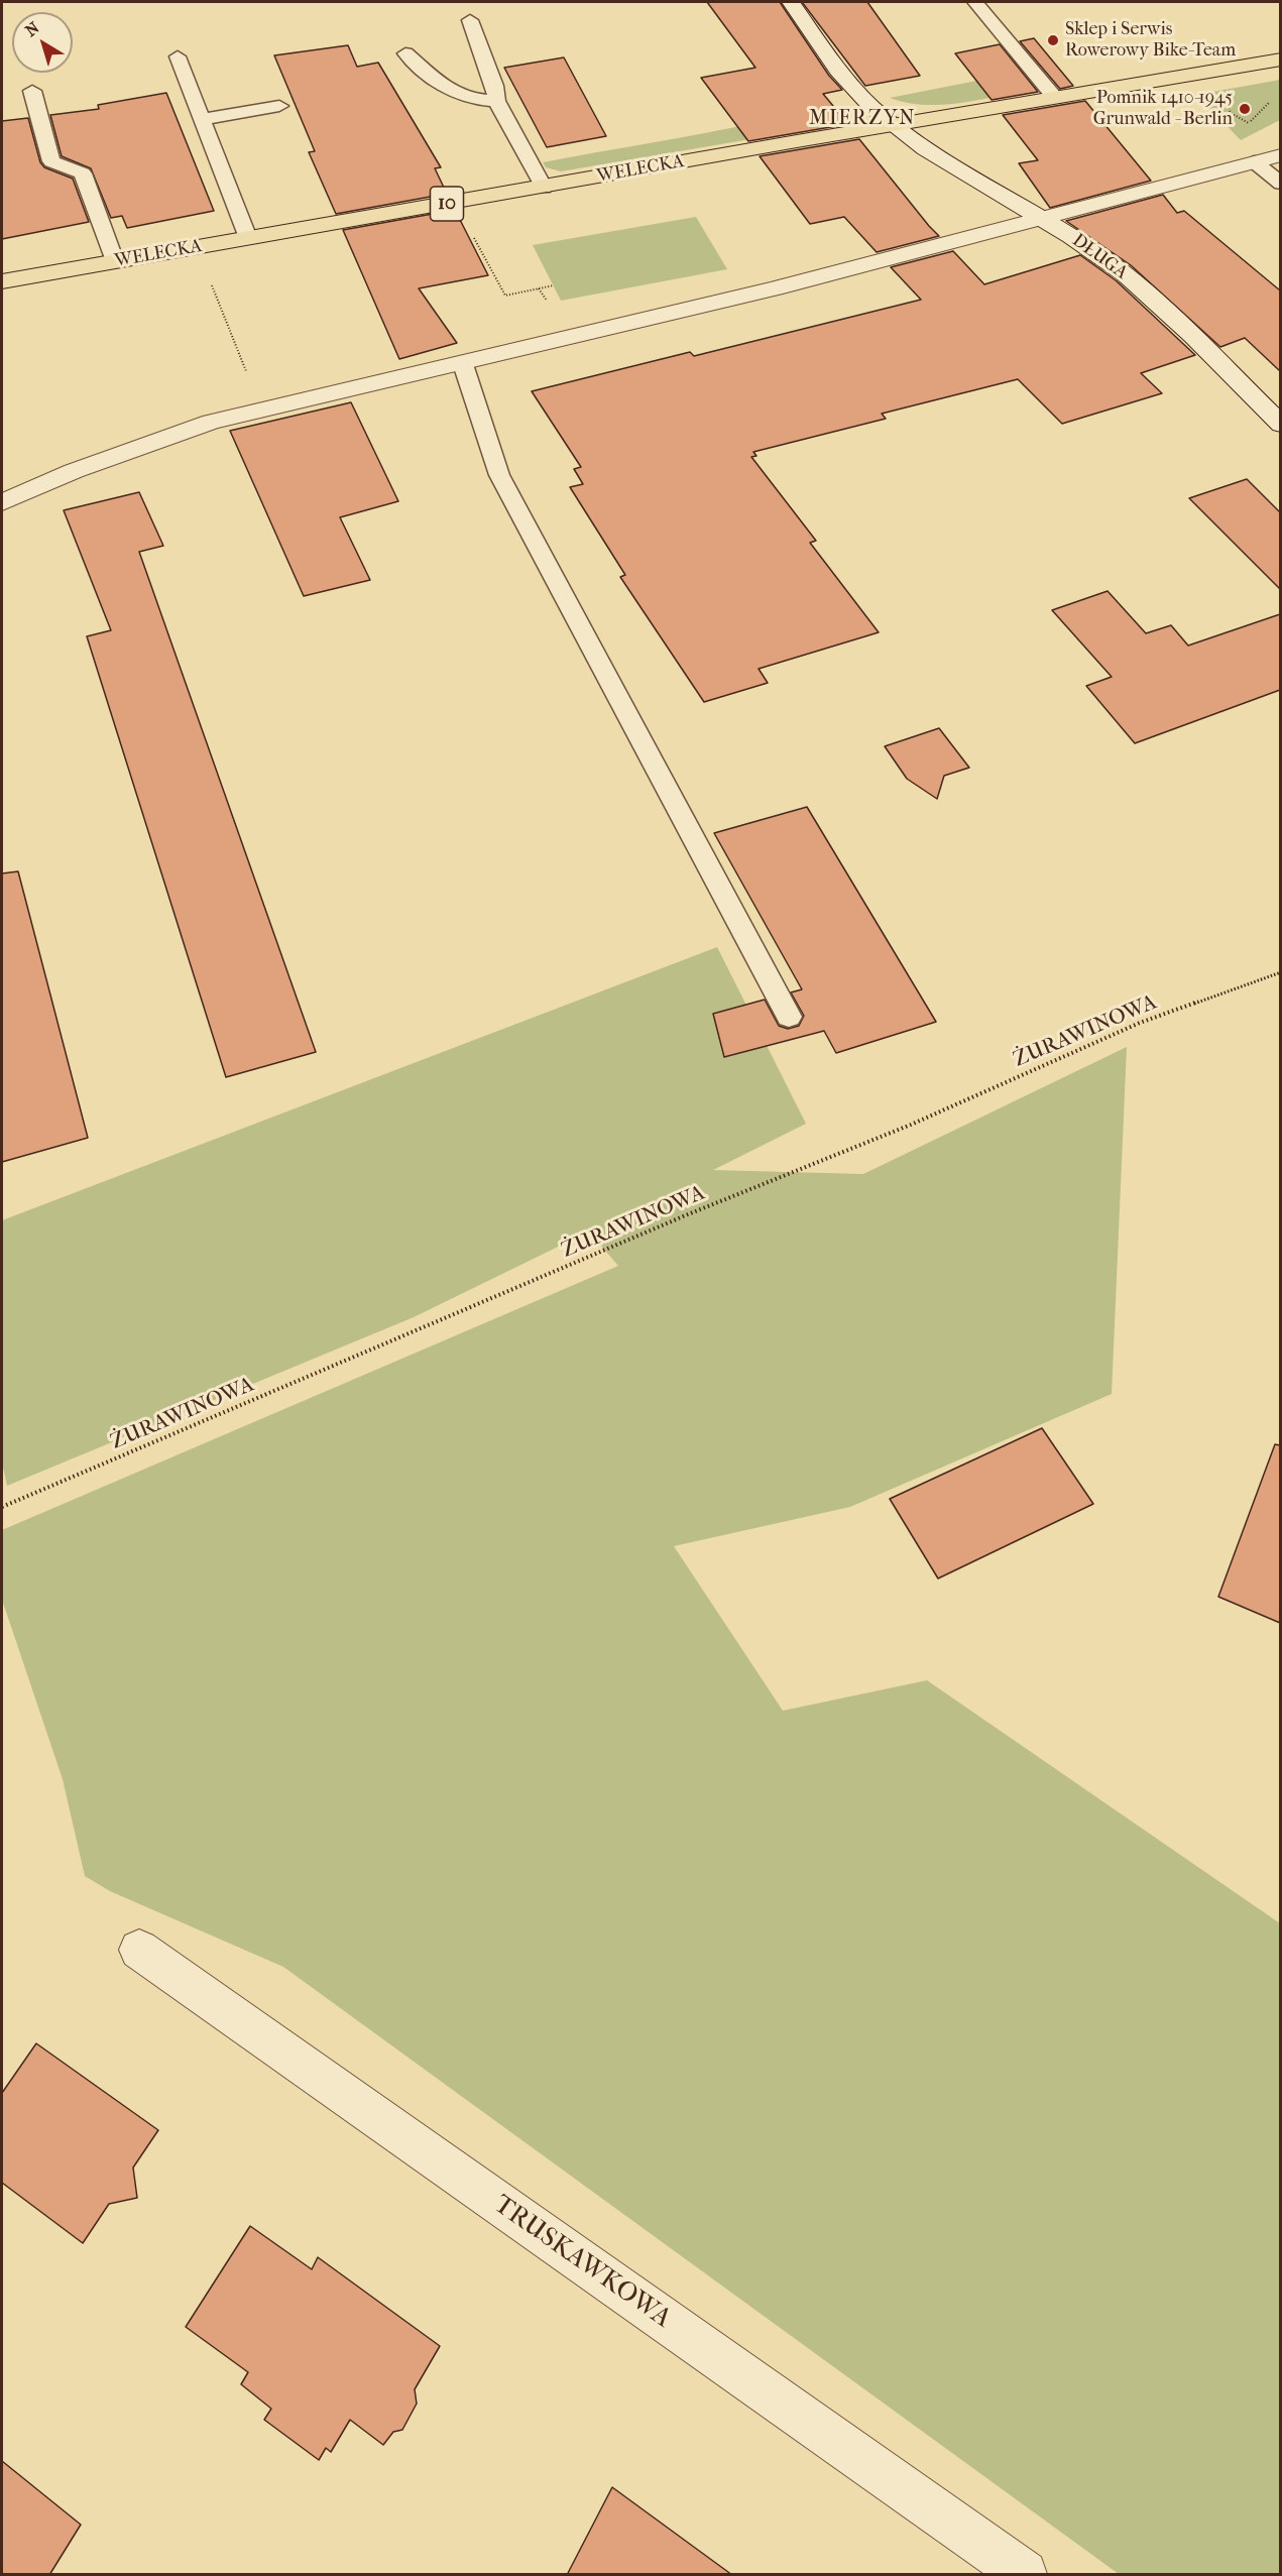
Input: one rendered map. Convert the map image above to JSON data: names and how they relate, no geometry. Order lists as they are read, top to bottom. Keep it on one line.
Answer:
{"streets":{"main road":["WELECKA","10"],"street":["DŁUGA","TRUSKAWKOWA"],"path":["ŻURAWINOWA"]},"crossings":[["WELECKA","DŁUGA"]],"districts":["MIERZYN"],"places":["Sklep i Serwis Rowerowy Bike-Team","Pomnik 1410-1945 Grunwald - Berlin"],"north":"top left"}
